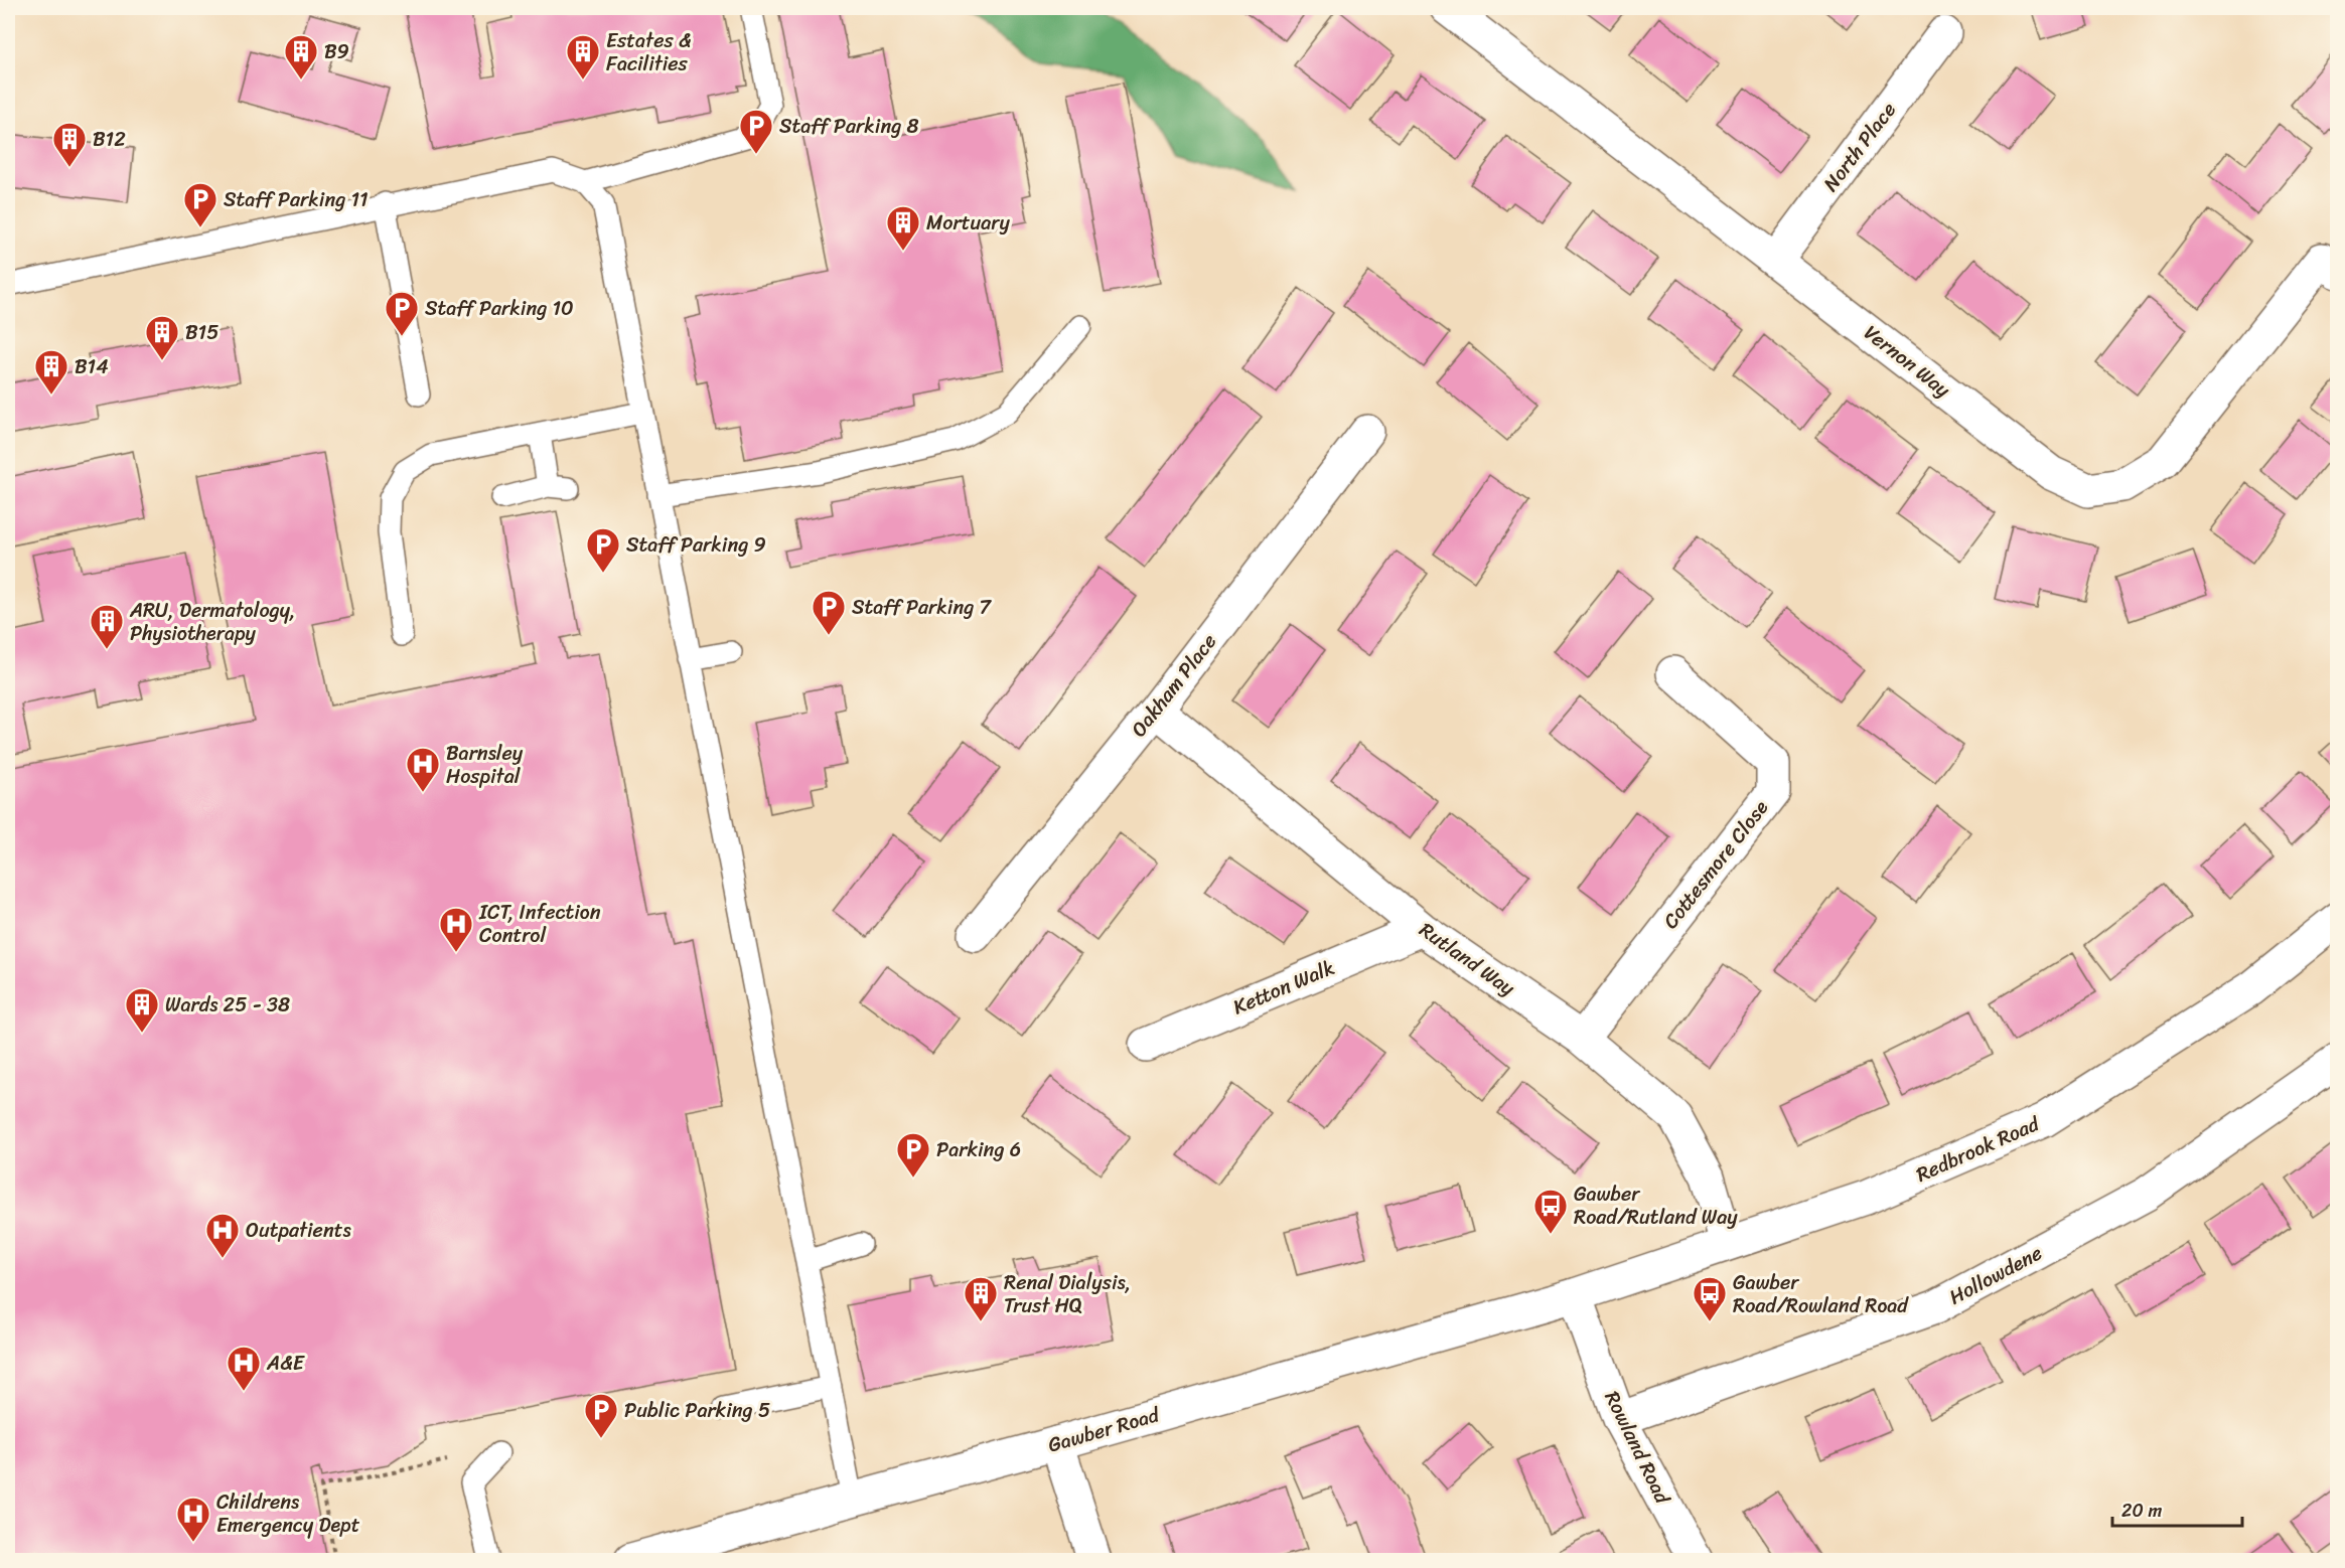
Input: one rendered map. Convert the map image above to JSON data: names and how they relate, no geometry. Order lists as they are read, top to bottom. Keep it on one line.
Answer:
{"streets":{"street":["North Place","Vernon Way","Oakham Place","Cottesmore Close","Rutland Way","Ketton Walk","Redbrook Road","Hollowdene","Gawber Road","Rowland Road"]},"crossings":[["North Place","Vernon Way"],["Oakham Place","Rutland Way"],["Cottesmore Close","Rutland Way"],["Rutland Way","Ketton Walk"],["Rutland Way","Redbrook Road"],["Redbrook Road","Gawber Road"],["Redbrook Road","Rowland Road"],["Hollowdene","Rowland Road"],["Gawber Road","Rowland Road"]],"places":{"building":["B9","Estates & Facilities","B12","Mortuary","B15","B14","ARU, Dermatology, Physiotherapy","Wards 25 - 38","Renal Dialysis, Trust HQ"],"parking":["Staff Parking 8","Staff Parking 11","Staff Parking 10","Staff Parking 9","Staff Parking 7","Parking 6","Public Parking 5"],"hospital":["Barnsley Hospital","ICT, Infection Control","Outpatients","A&E","Childrens Emergency Dept"],"bus stop":["Gawber Road/Rutland Way","Gawber Road/Rowland Road"]},"scale_bar":"20 m"}
